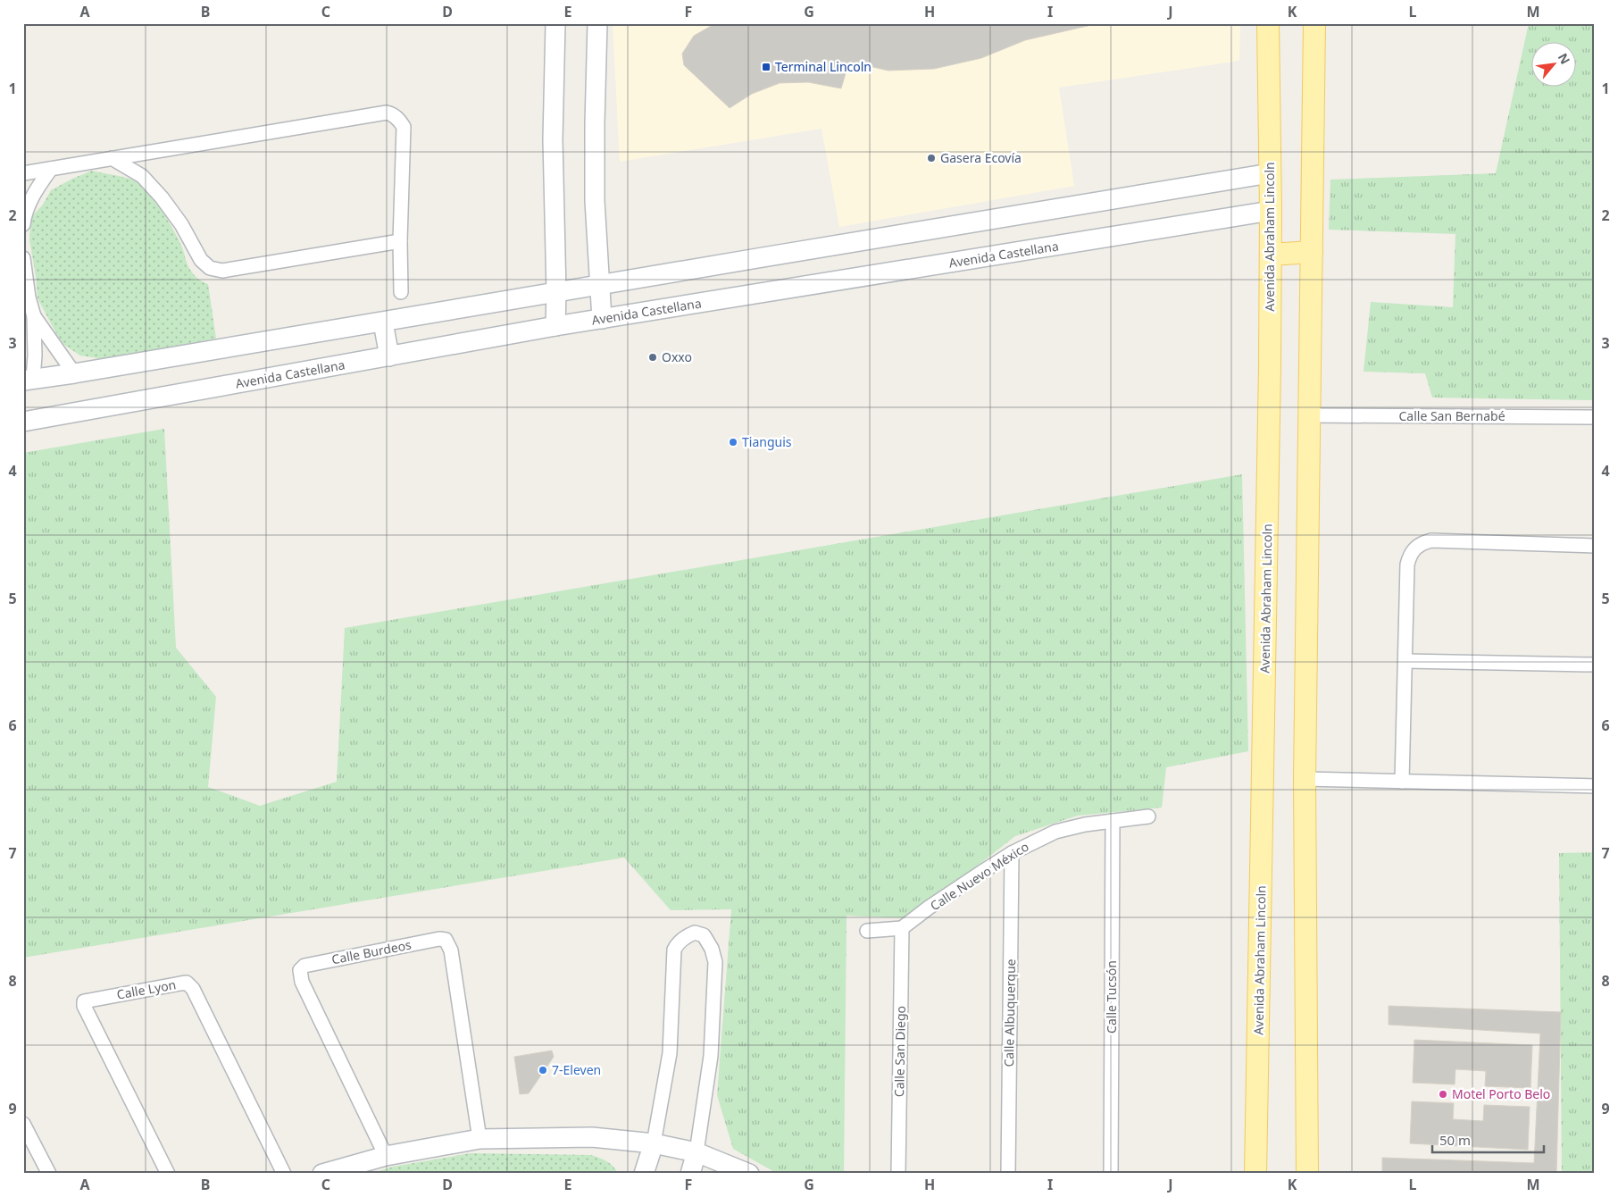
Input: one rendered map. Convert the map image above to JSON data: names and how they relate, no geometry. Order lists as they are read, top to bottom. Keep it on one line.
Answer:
{"streets":{"main road":["Avenida Abraham Lincoln"],"street":["Avenida Castellana","Calle San Bernabé","Calle Nuevo México","Calle Burdeos","Calle Lyon","Calle Tucsón","Calle Albuquerque","Calle San Diego"]},"crossings":[["Avenida Abraham Lincoln","Avenida Castellana"],["Calle Nuevo México","Calle Tucsón"],["Calle Nuevo México","Calle Albuquerque"],["Calle Nuevo México","Calle San Diego"]],"places":{"transit":["Terminal Lincoln"],"other":["Gasera Ecovía","Oxxo","Tianguis","7-Eleven","Motel Porto Belo"]},"scale_bar":"50 m","north":"top right","grid":{"columns":["A","B","C","D","E","F","G","H","I","J","K","L","M"],"rows":["1","2","3","4","5","6","7","8","9"]}}
